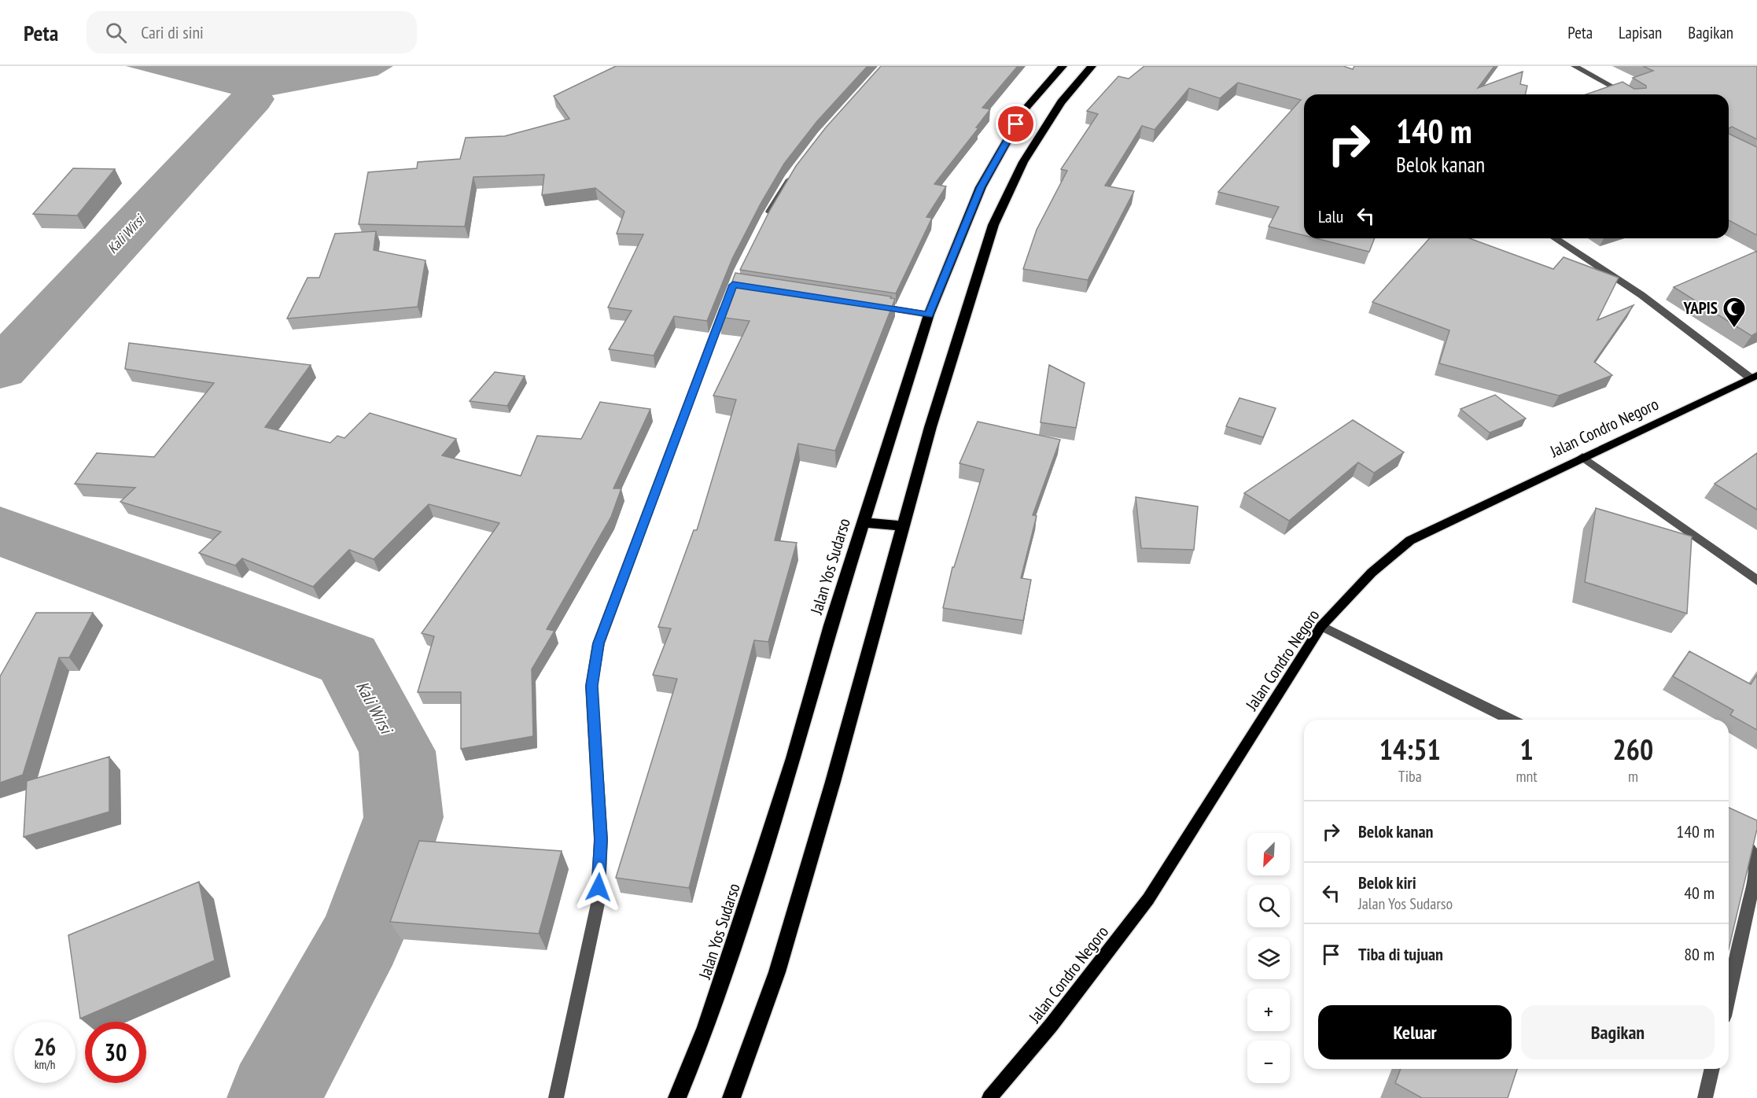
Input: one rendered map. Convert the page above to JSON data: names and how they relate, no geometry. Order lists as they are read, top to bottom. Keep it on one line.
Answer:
{"streets":{"highway":["Jalan Yos Sudarso"],"main road":["Jalan Condro Negoro"]},"water":["Kali Wirsi"],"places":{"mosque":["YAPIS"]},"north":"bottom left","page":{"header":"Peta","search":"Cari di sini","nav":["Peta","Lapisan","Bagikan"],"turn":["140 m","Belok kanan"],"then":"Lalu","eta":["14:51","Tiba","1","mnt","260","m"],"list":[{"name":"Belok kanan","value":"140 m"},{"name":"Belok kiri","note":"Jalan Yos Sudarso","value":"40 m"},{"name":"Tiba di tujuan","value":"80 m"}],"map_buttons":["+","−"],"buttons":["Keluar","Bagikan"],"speed":"26 km/h","limit":"30"}}
